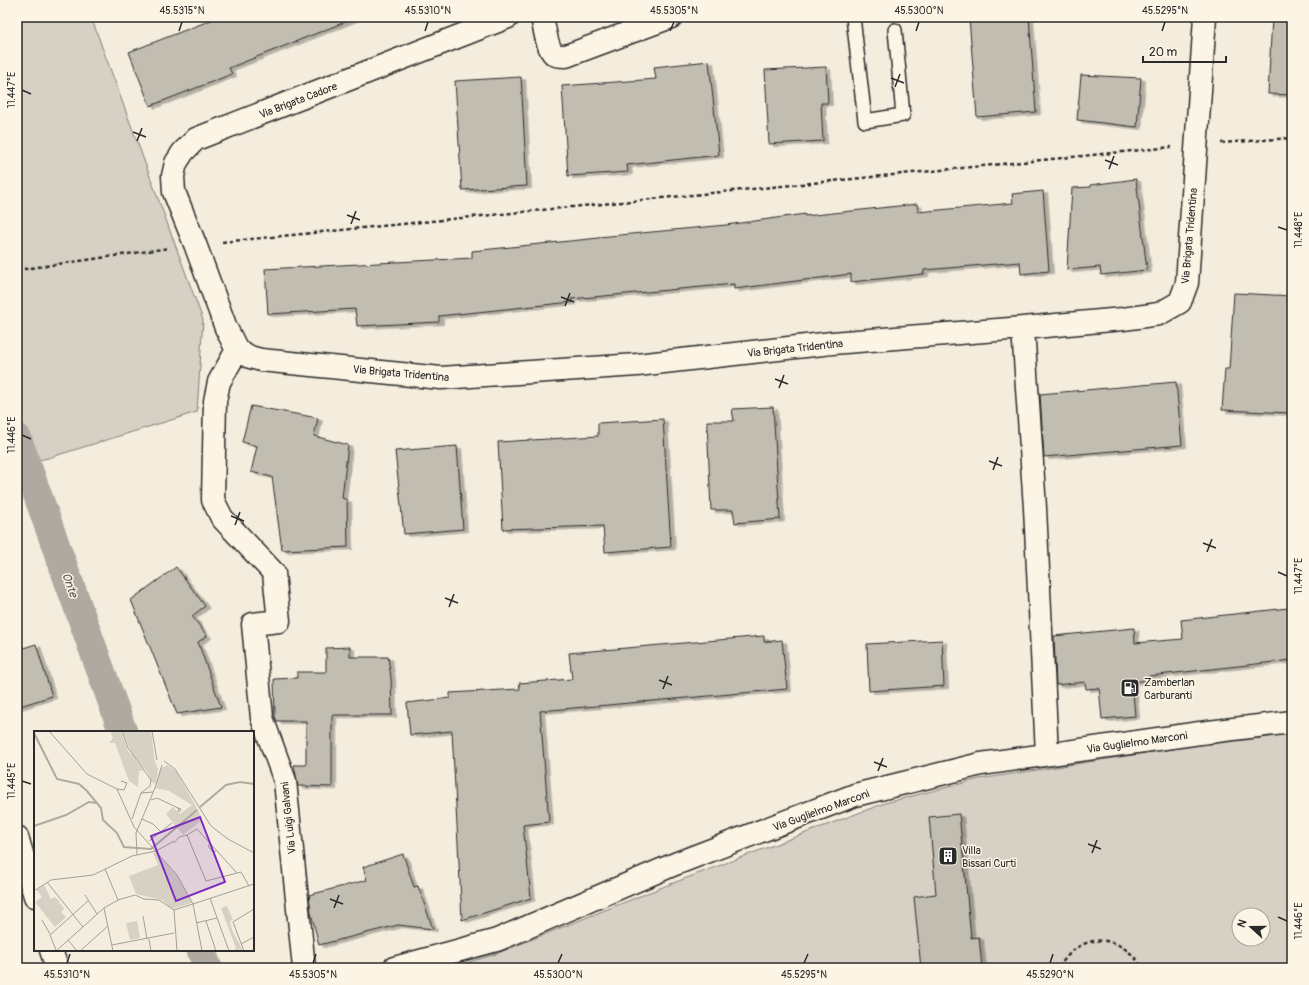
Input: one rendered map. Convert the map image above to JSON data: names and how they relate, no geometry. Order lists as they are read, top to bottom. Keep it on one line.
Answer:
{"streets":{"street":["Via Brigata Cadore","Via Brigata Tridentina","Via Guglielmo Marconi","Via Luigi Galvani"]},"crossings":[["Via Brigata Tridentina","Via Luigi Galvani"]],"water":["Onte"],"places":{"fuel station":["Zamberlan Carburanti"],"building":["Villa Bissari Curti"]},"scale_bar":"20 m","north":"left","coordinates":["45.5315°N","45.5310°N","45.5305°N","45.5300°N","45.5295°N","11.447°E","11.448°E","11.446°E","11.445°E","45.5290°N"]}
